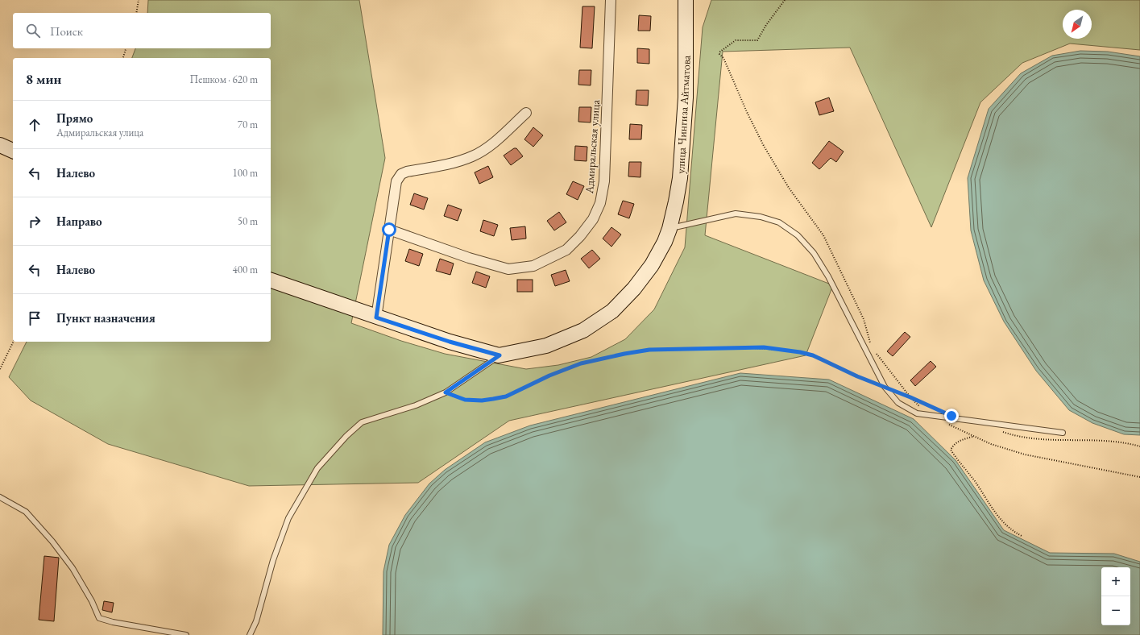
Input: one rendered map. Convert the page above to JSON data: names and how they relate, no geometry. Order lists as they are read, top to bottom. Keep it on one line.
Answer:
{"streets":{"street":["улица Чингиза Айтматова","Адмиральская улица"]},"north":"bottom left","page":{"search":"Поиск","heading":["8 мин","Пешком · 620 m"],"list":[["Прямо","Адмиральская улица","70 m"],["Налево","100 m"],["Направо","50 m"],["Налево","400 m"],"Пункт назначения"],"map_buttons":["+","−"]}}
